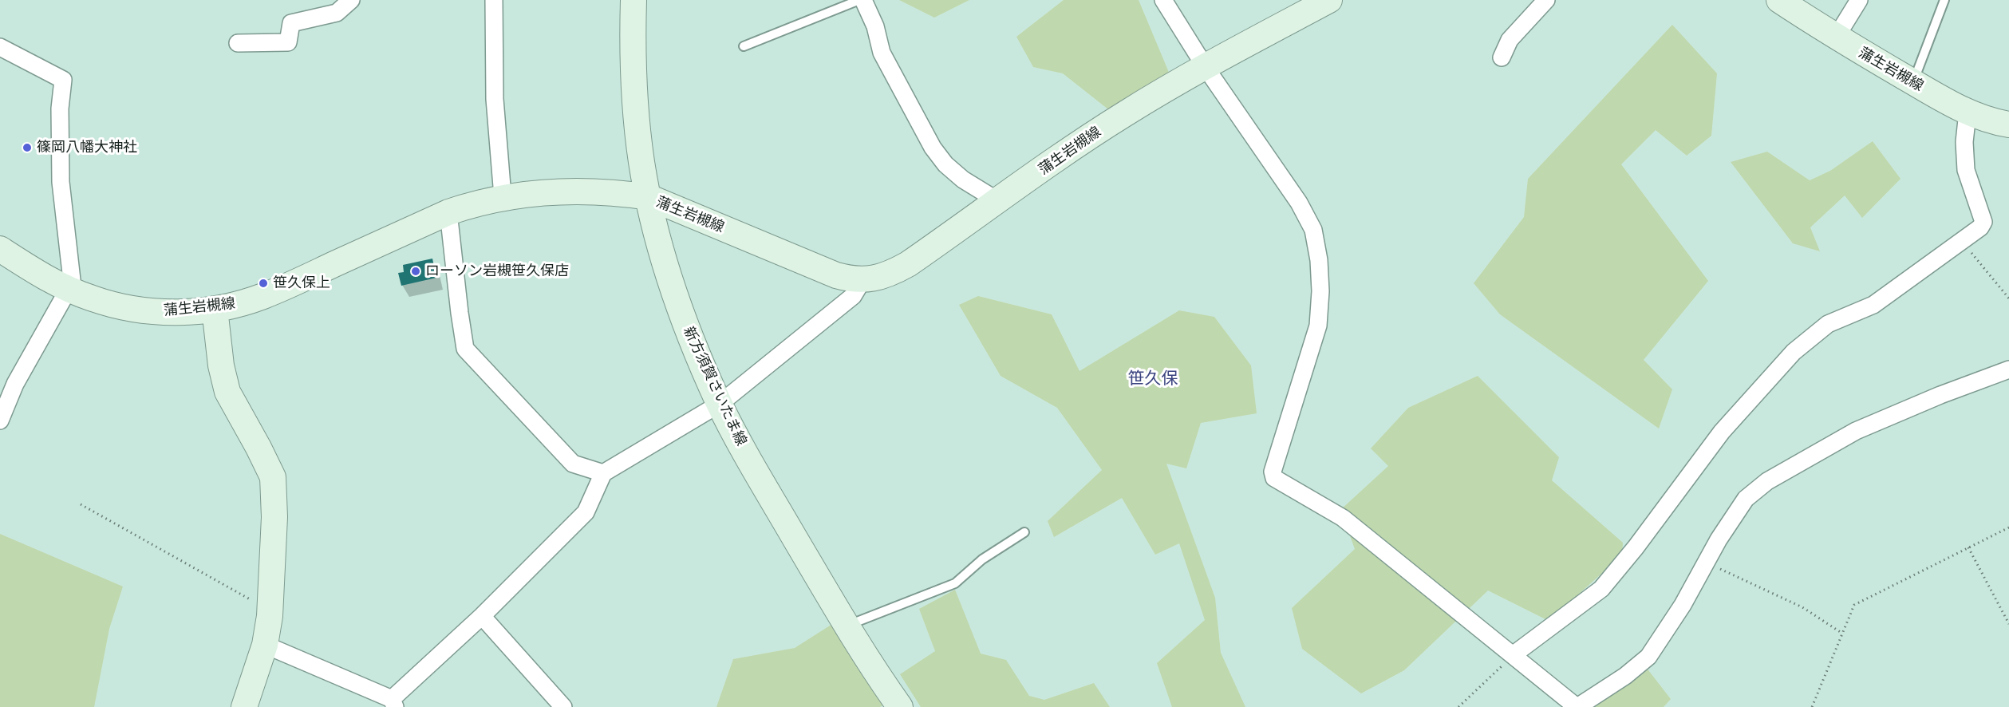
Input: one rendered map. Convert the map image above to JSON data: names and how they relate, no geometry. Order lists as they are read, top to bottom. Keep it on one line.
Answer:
{"streets":{"main road":["蒲生岩槻線","新方須賀さいたま線"]},"crossings":[["蒲生岩槻線","新方須賀さいたま線"]],"districts":["笹久保"],"places":["篠岡八幡大神社","ローソン岩槻笹久保店","笹久保上"]}
